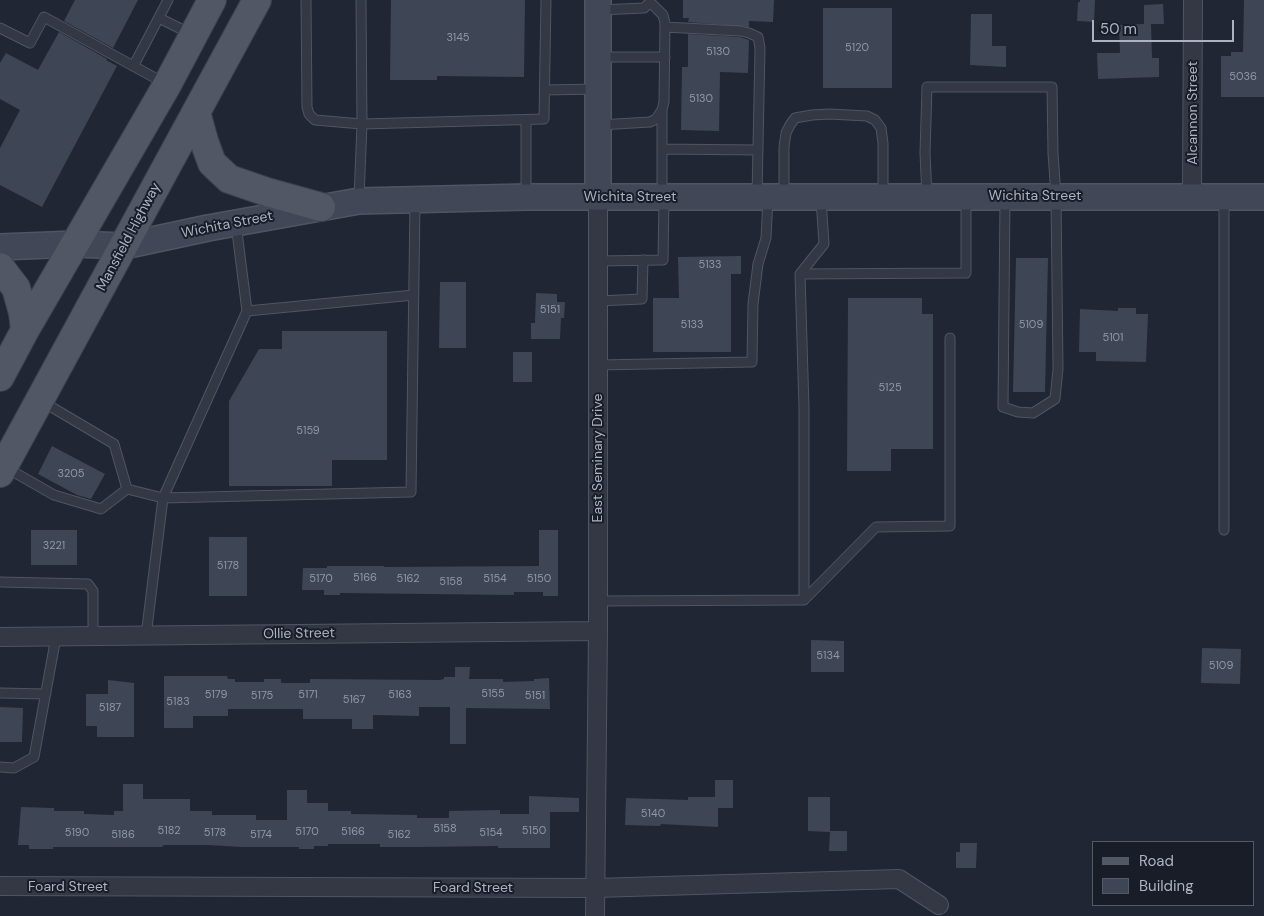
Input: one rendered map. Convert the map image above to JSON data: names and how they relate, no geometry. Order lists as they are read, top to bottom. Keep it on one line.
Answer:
{"streets":{"main road":["Wichita Street","Mansfield Highway","East Seminary Drive"],"street":["Alcannon Street","Ollie Street","Foard Street"]},"crossings":[["Alcannon Street","Wichita Street"],["Wichita Street","Mansfield Highway"],["Wichita Street","East Seminary Drive"],["East Seminary Drive","Ollie Street"],["East Seminary Drive","Foard Street"]],"house_numbers":["3145","5120","5130","5036","5130","5133","5151","5133","5109","5101","5125","5159","3205","3221","5178","5166","5170","5162","5154","5150","5158","5134","5109","5155","5179","5171","5163","5175","5151","5167","5183","5187","5140","5158","5182","5150","5170","5166","5190","5178","5154","5186","5174","5162"],"legend":["Road","Building"],"scale_bar":"50 m"}
